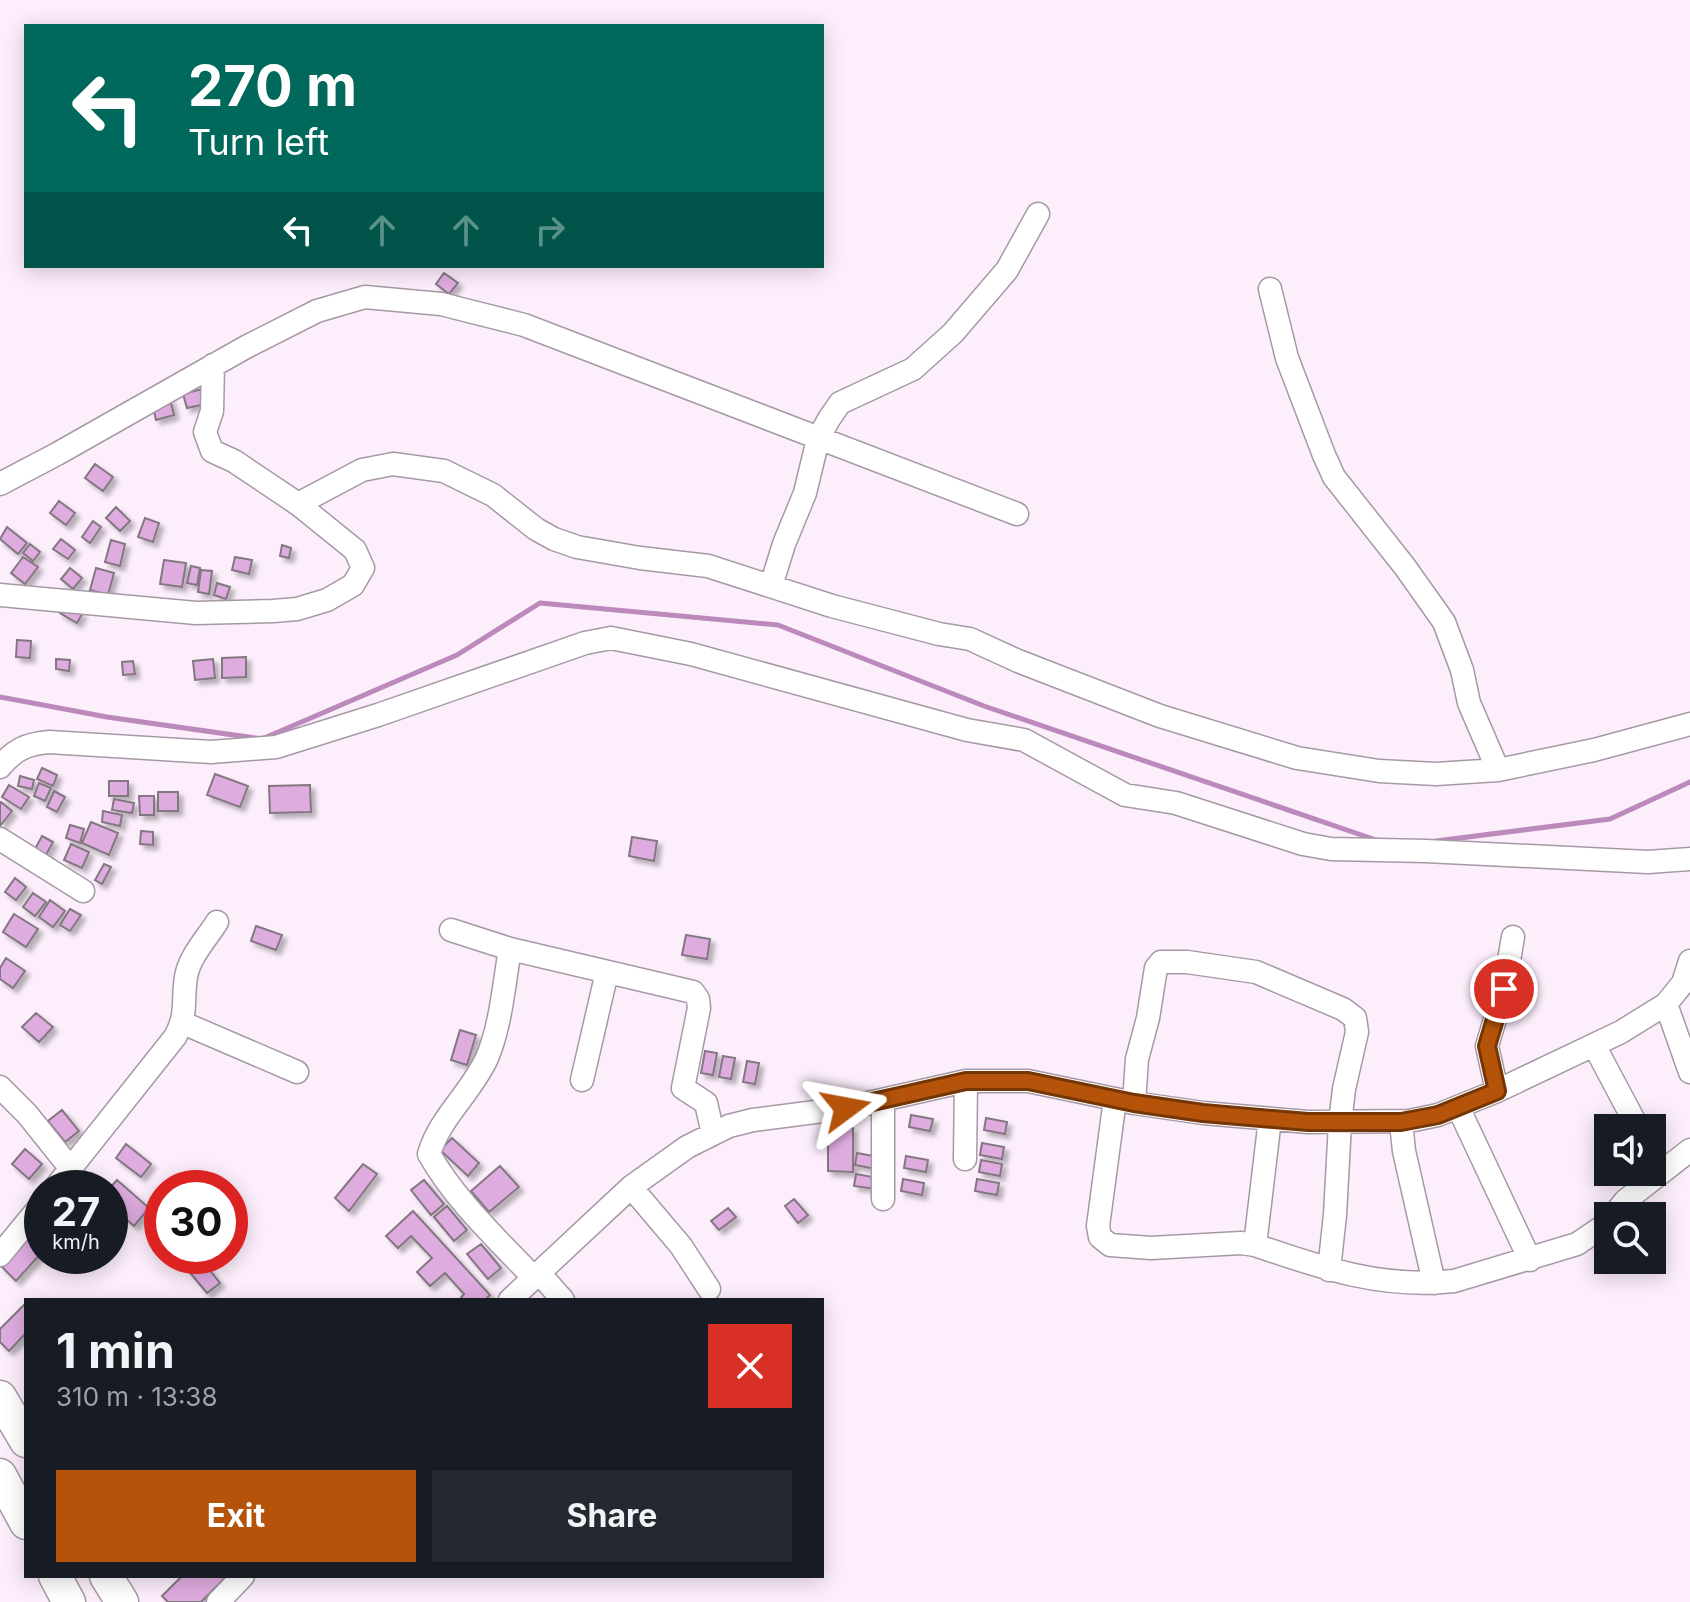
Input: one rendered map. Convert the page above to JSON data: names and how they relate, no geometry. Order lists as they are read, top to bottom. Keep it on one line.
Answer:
{"page":{"turn":["270 m","Turn left"],"speed":"27 km/h","limit":"30","heading":["1 min","310 m · 13:38"],"buttons":["Exit","Share"]}}
